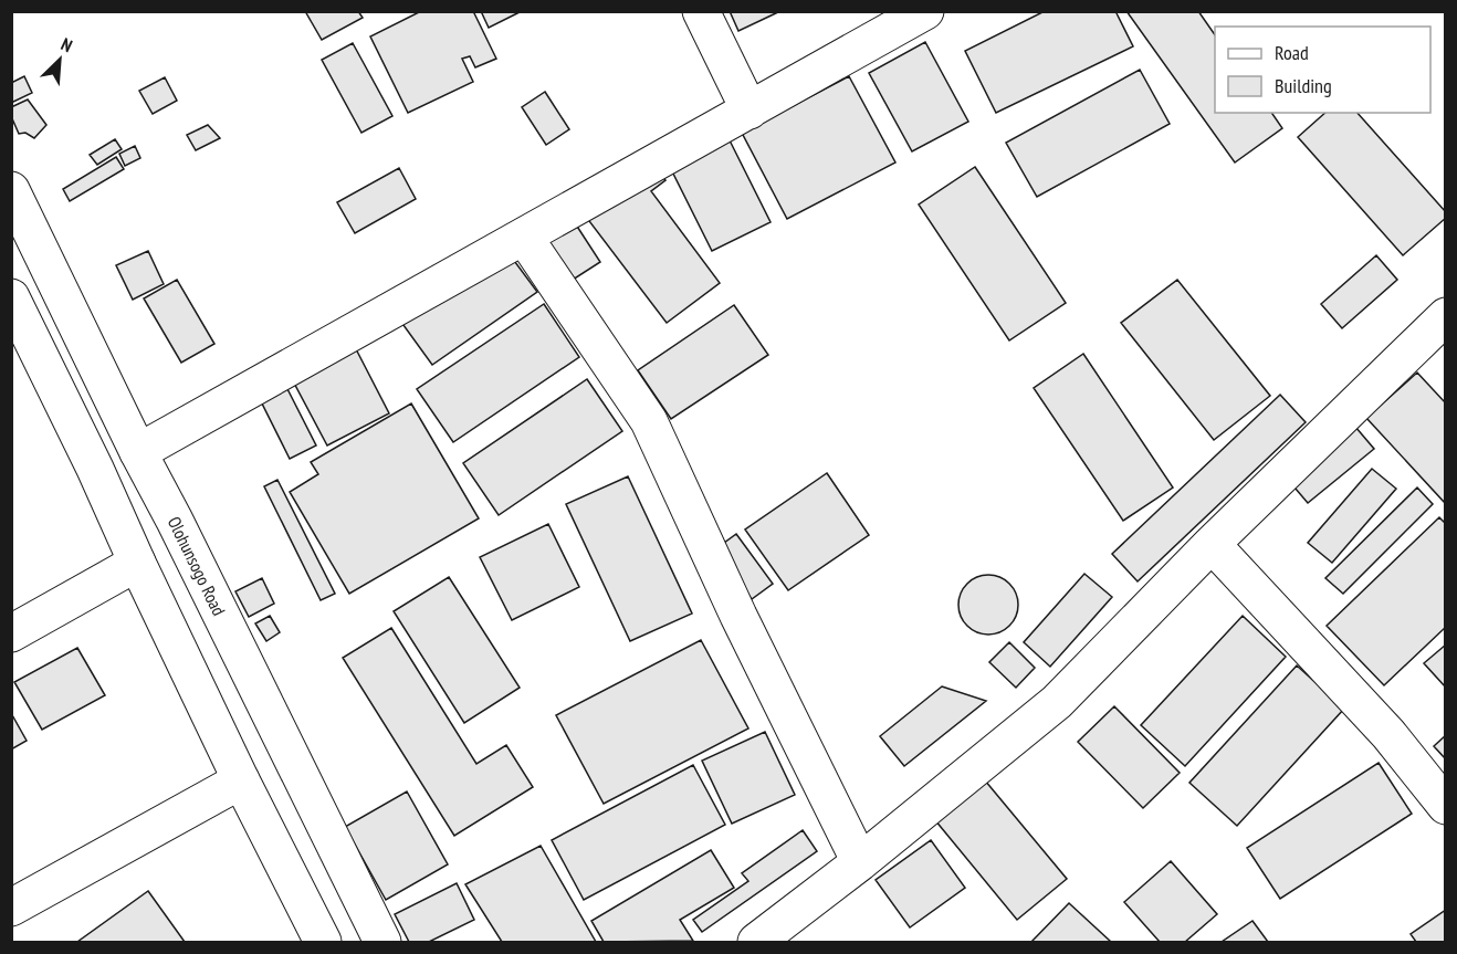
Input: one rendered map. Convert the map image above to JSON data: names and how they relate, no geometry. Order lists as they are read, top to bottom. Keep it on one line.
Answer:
{"streets":{"street":["Olohunsogo Road"]},"legend":["Road","Building"],"north":"top right"}
